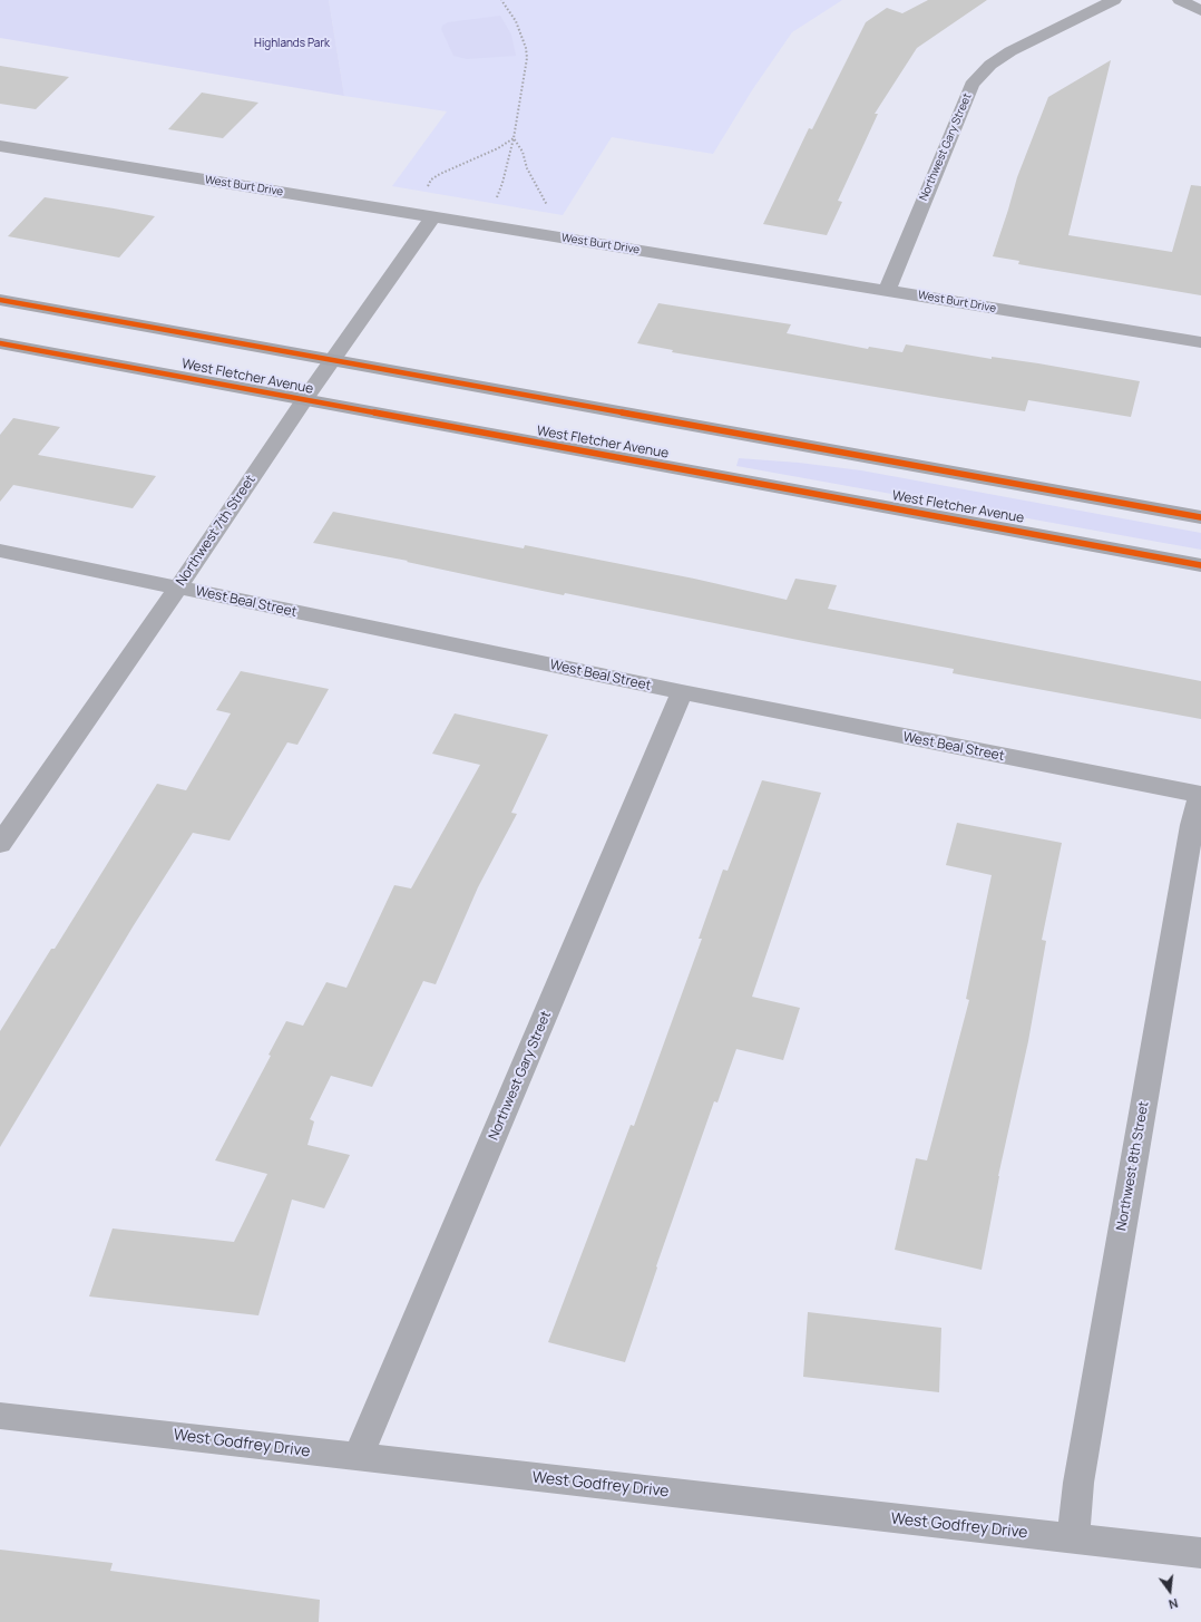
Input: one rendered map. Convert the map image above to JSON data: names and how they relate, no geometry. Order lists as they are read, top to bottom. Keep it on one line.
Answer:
{"streets":{"main road":["West Fletcher Avenue"],"street":["Northwest Gary Street","West Burt Drive","Northwest 7th Street","West Beal Street","Northwest 8th Street","West Godfrey Drive"]},"crossings":[["Northwest Gary Street","West Burt Drive"],["Northwest Gary Street","West Beal Street"],["Northwest Gary Street","West Godfrey Drive"],["West Burt Drive","Northwest 7th Street"],["West Fletcher Avenue","Northwest 7th Street"],["Northwest 7th Street","West Beal Street"],["West Beal Street","Northwest 8th Street"],["Northwest 8th Street","West Godfrey Drive"]],"parks":["Highlands Park"],"north":"bottom"}
